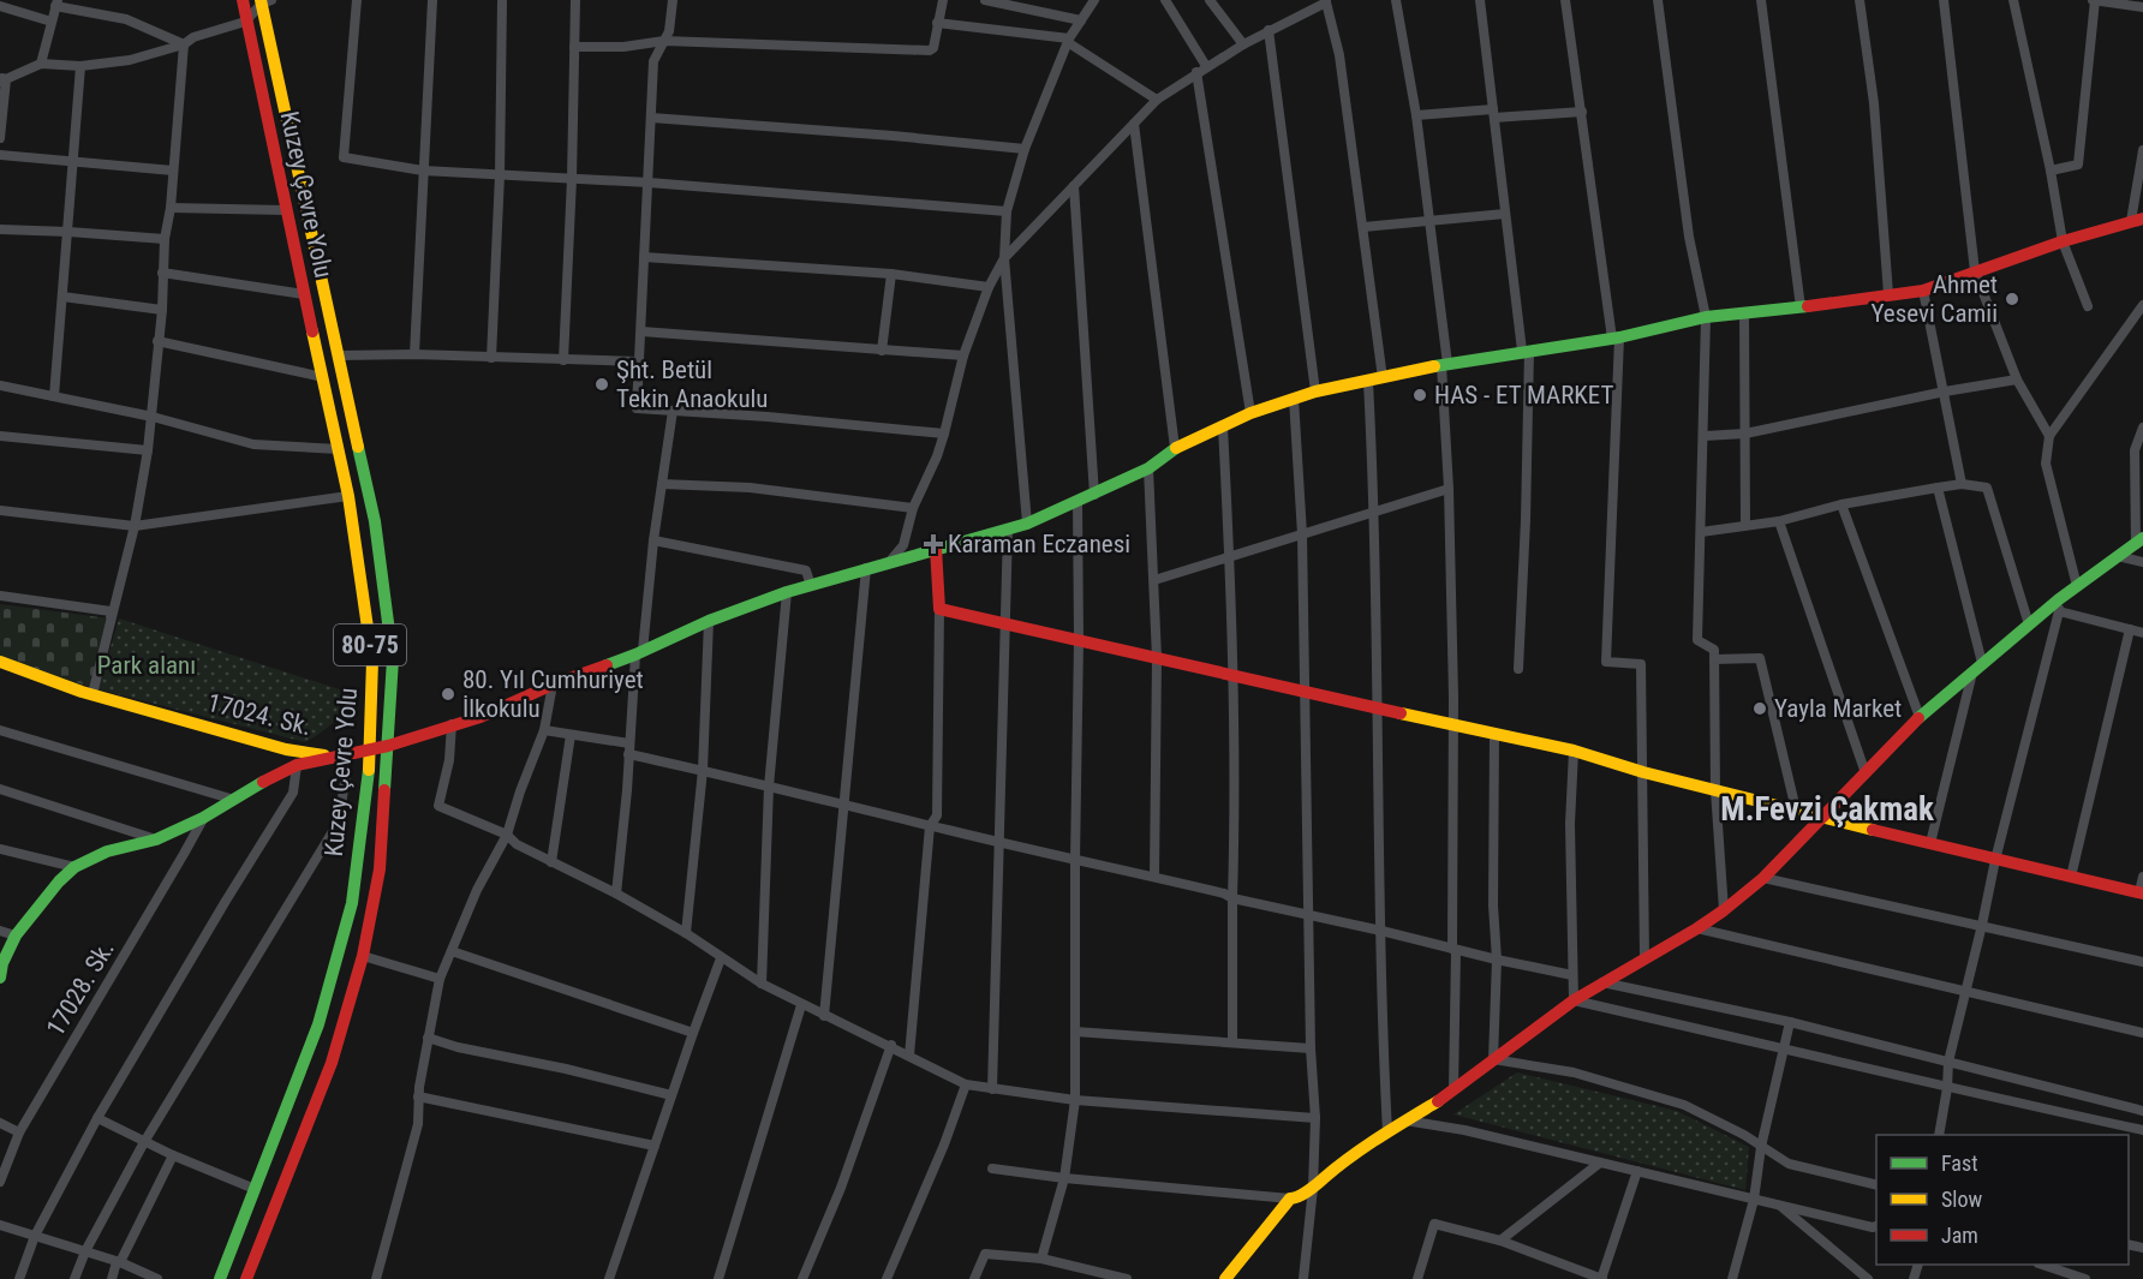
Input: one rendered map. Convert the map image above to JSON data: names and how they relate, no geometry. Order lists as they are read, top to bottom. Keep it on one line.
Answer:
{"streets":{"main road":["Kuzey Çevre Yolu","80-75","17024. Sk."],"street":["17028. Sk."]},"districts":["M.Fevzi Çakmak"],"parks":["Park alanı"],"places":{"other":["Ahmet Yesevi Camii","Şht. Betül Tekin Anaokulu","HAS - ET MARKET","80. Yıl Cumhuriyet İlkokulu","Yayla Market"],"health":["Karaman Eczanesi"]},"legend":["Fast","Slow","Jam"]}
